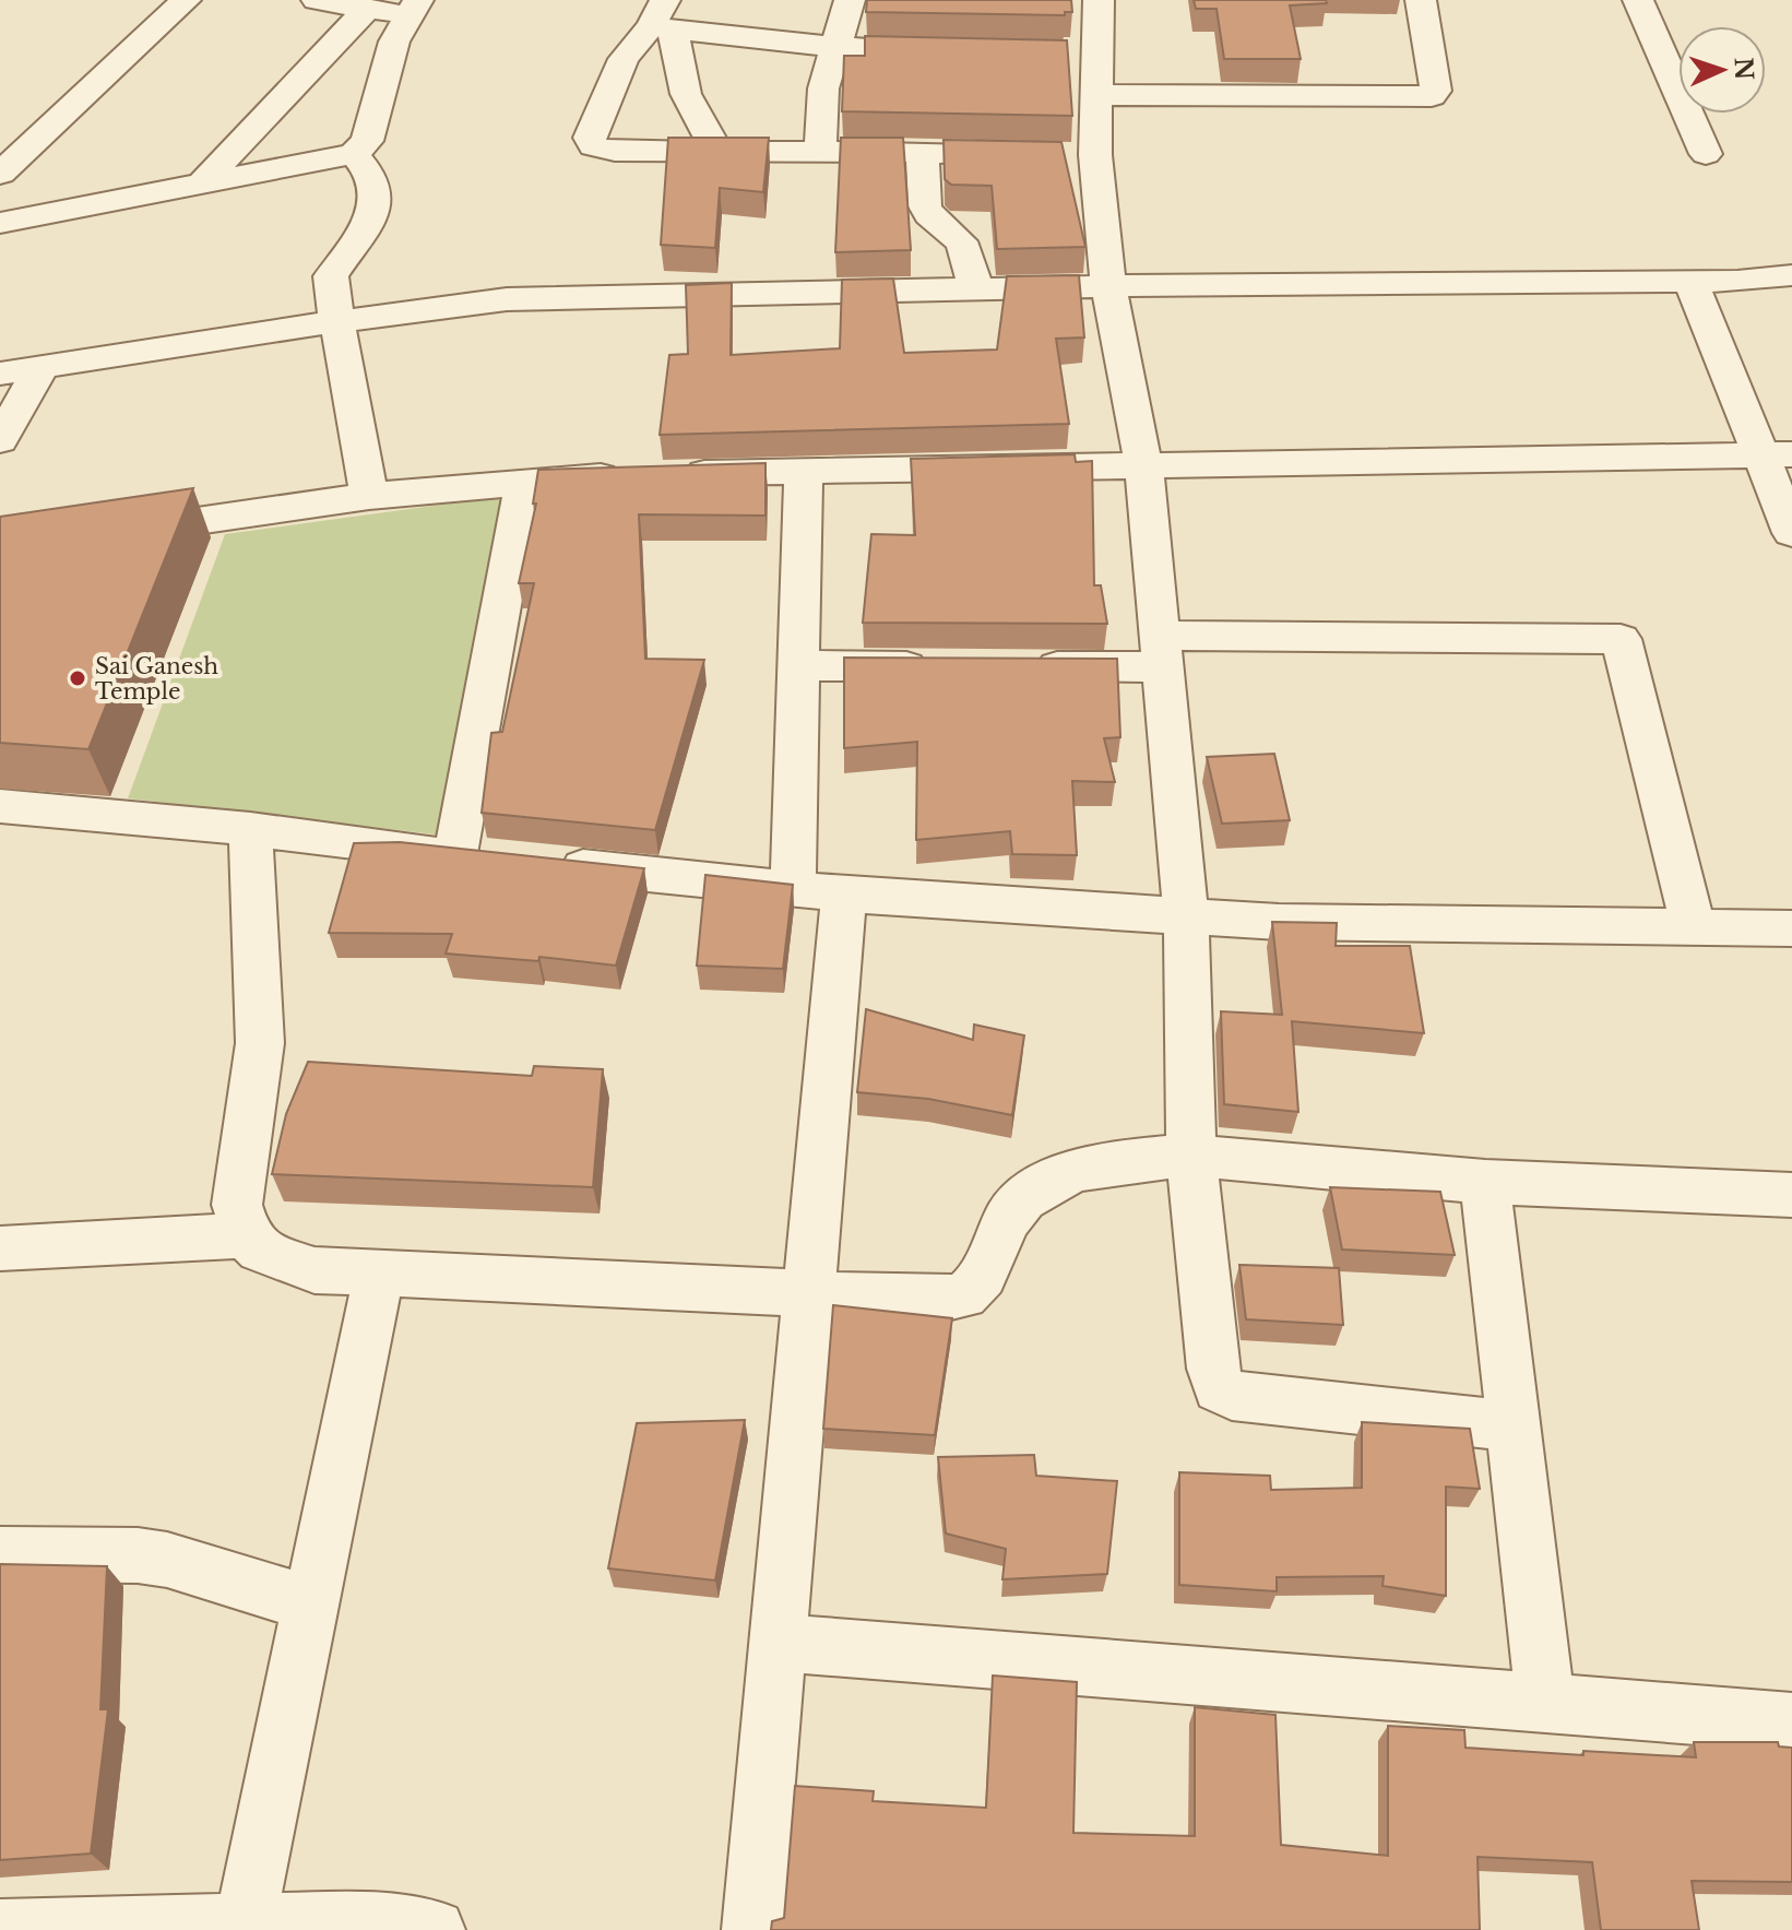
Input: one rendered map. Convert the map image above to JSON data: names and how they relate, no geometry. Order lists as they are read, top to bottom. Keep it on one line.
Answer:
{"places":["Sai Ganesh Temple"],"north":"right"}
